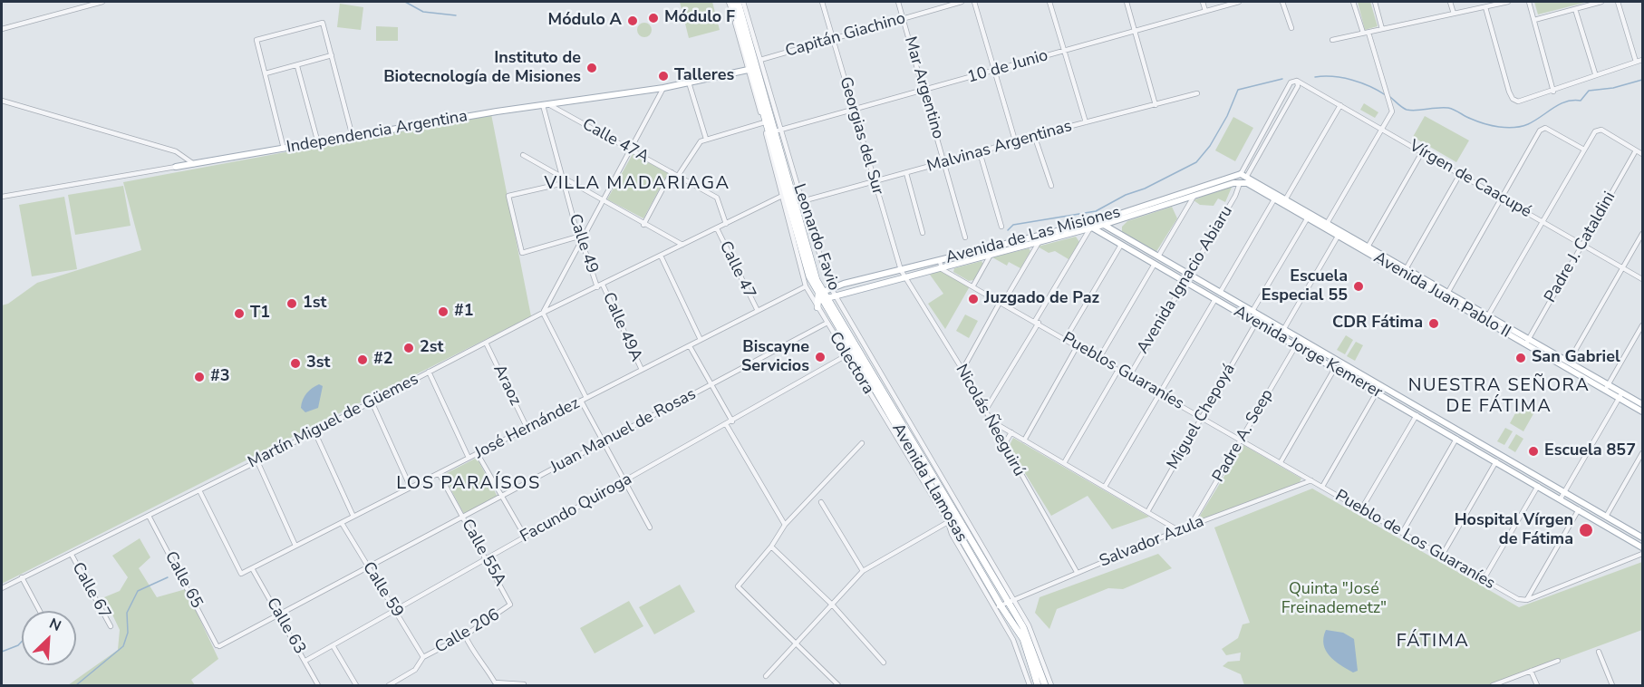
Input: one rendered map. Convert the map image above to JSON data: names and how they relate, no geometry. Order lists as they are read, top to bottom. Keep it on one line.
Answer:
{"streets":{"main road":["Independencia Argentina","Avenida de Las Misiones","Avenida Ignacio Abiaru","Avenida Juan Pablo II","Avenida Jorge Kemerer"],"street":["Capitán Giachino","10 de Junio","Mar Argentino","Georgias del Sur","Calle 47A","Malvinas Argentinas","Vírgen de Caacupé","Leonardo Favio","Calle 49","Padre J. Cataldini","Calle 47","Calle 49A","Colectora","Pueblos Guaraníes","Araoz","Miguel Chepoyá","Nicolás Ñeeguirú","Martín Miguel de Güemes","José Hernández","Juan Manuel de Rosas","Padre A. Seep","Facundo Quiroga","Pueblo de Los Guaraníes","Salvador Azula","Calle 55A","Calle 65","Calle 59","Calle 67","Calle 63","Calle 206"]},"crossings":[["Capitán Giachino","Mar Argentino"],["Capitán Giachino","Georgias del Sur"],["Capitán Giachino","Leonardo Favio"],["10 de Junio","Mar Argentino"],["10 de Junio","Georgias del Sur"],["10 de Junio","Leonardo Favio"],["Mar Argentino","Malvinas Argentinas"],["Independencia Argentina","Calle 47A"],["Independencia Argentina","Calle 49"],["Georgias del Sur","Malvinas Argentinas"],["Georgias del Sur","Avenida de Las Misiones"],["Georgias del Sur","Nicolás Ñeeguirú"],["Calle 47A","Calle 49"],["Calle 47A","Martín Miguel de Güemes"],["Malvinas Argentinas","Leonardo Favio"],["Vírgen de Caacupé","Padre J. Cataldini"],["Vírgen de Caacupé","Avenida Ignacio Abiaru"],["Avenida de Las Misiones","Leonardo Favio"],["Avenida de Las Misiones","Avenida Ignacio Abiaru"],["Avenida de Las Misiones","Avenida Juan Pablo II"],["Avenida de Las Misiones","Avenida Jorge Kemerer"],["Avenida de Las Misiones","Pueblos Guaraníes"],["Avenida de Las Misiones","Nicolás Ñeeguirú"],["Leonardo Favio","Colectora"],["Leonardo Favio","Salvador Azula"],["Calle 49","Martín Miguel de Güemes"],["Padre J. Cataldini","Avenida Juan Pablo II"],["Calle 47","Martín Miguel de Güemes"],["Calle 47","José Hernández"],["Avenida Ignacio Abiaru","Avenida Juan Pablo II"],["Avenida Ignacio Abiaru","Avenida Jorge Kemerer"],["Avenida Ignacio Abiaru","Pueblos Guaraníes"],["Calle 49A","Martín Miguel de Güemes"],["Calle 49A","José Hernández"],["Avenida Jorge Kemerer","Miguel Chepoyá"],["Avenida Jorge Kemerer","Padre A. Seep"],["Colectora","Martín Miguel de Güemes"],["Colectora","José Hernández"],["Colectora","Juan Manuel de Rosas"],["Colectora","Facundo Quiroga"],["Colectora","Salvador Azula"],["Pueblos Guaraníes","Miguel Chepoyá"],["Pueblos Guaraníes","Padre A. Seep"],["Pueblos Guaraníes","Pueblo de Los Guaraníes"],["Pueblos Guaraníes","Salvador Azula"],["Araoz","Martín Miguel de Güemes"],["Araoz","José Hernández"],["Nicolás Ñeeguirú","Salvador Azula"],["Martín Miguel de Güemes","José Hernández"],["Martín Miguel de Güemes","Calle 65"],["Martín Miguel de Güemes","Calle 67"],["José Hernández","Calle 55A"],["José Hernández","Calle 59"],["José Hernández","Calle 63"],["Juan Manuel de Rosas","Calle 55A"],["Juan Manuel de Rosas","Calle 65"],["Juan Manuel de Rosas","Calle 59"],["Juan Manuel de Rosas","Calle 63"],["Padre A. Seep","Salvador Azula"],["Facundo Quiroga","Calle 55A"],["Facundo Quiroga","Calle 59"],["Facundo Quiroga","Calle 63"],["Pueblo de Los Guaraníes","Salvador Azula"],["Calle 55A","Calle 206"],["Calle 59","Calle 206"]],"districts":["VILLA MADARIAGA","NUESTRA SEÑORA DE FÁTIMA","LOS PARAÍSOS","FÁTIMA"],"parks":["Quinta \"José Freinademetz\""],"places":["Módulo F","Módulo A","Instituto de Biotecnología de Misiones","Talleres","Escuela Especial 55","Juzgado de Paz","1st","#1","T1","CDR Fátima","2st","Biscayne Servicios","San Gabriel","#2","3st","#3","Escuela 857","Hospital Vírgen de Fátima"],"north":"top right"}
